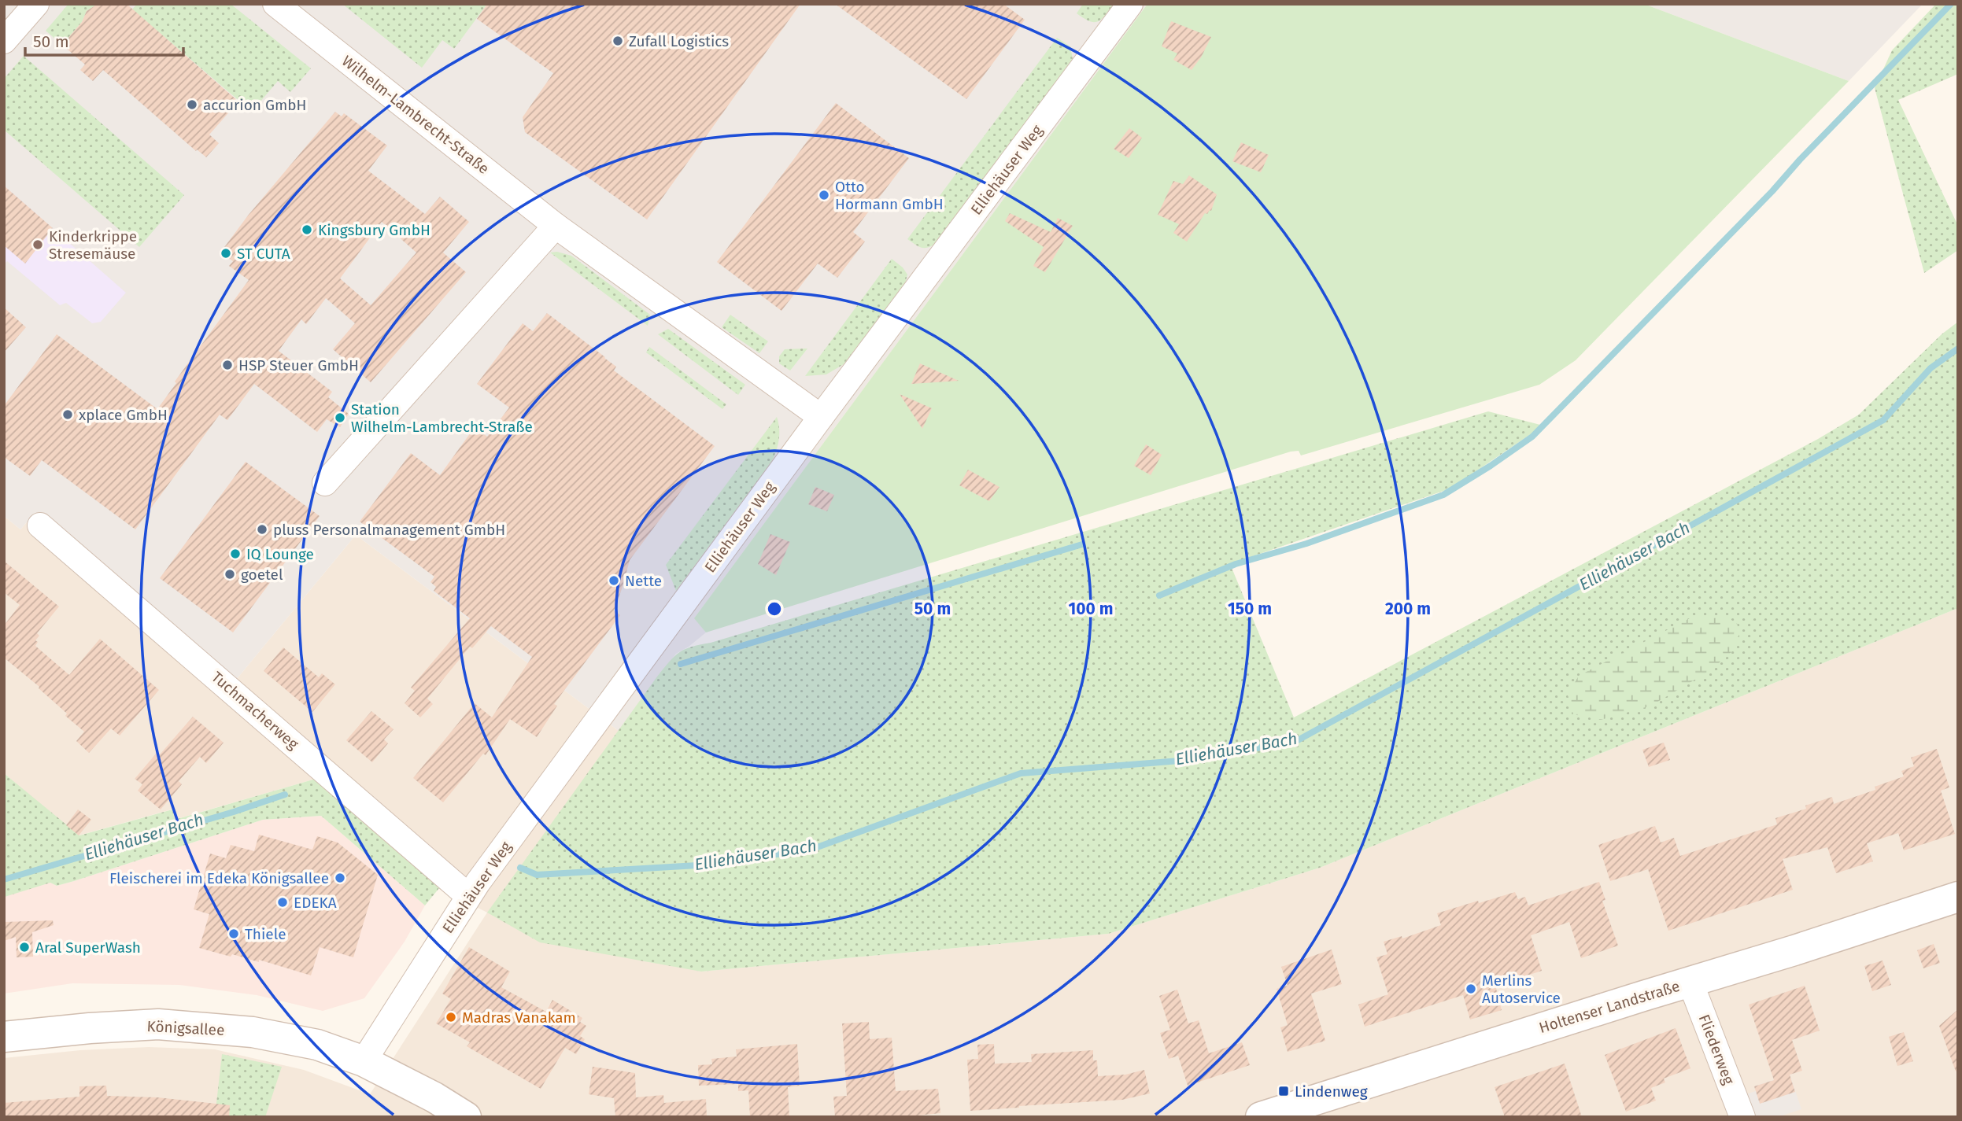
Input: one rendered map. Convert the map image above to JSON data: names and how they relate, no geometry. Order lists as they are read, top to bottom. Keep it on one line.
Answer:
{"streets":{"street":["Wilhelm-Lambrecht-Straße","Elliehäuser Weg","Tuchmacherweg","Holtenser Landstraße","Königsallee","Fliederweg"]},"crossings":[["Wilhelm-Lambrecht-Straße","Elliehäuser Weg"],["Elliehäuser Weg","Tuchmacherweg"],["Elliehäuser Weg","Königsallee"],["Holtenser Landstraße","Fliederweg"]],"water":["Elliehäuser Bach"],"places":{"other":["Zufall Logistics","accurion GmbH","Otto Hormann GmbH","Kingsbury GmbH","Kinderkrippe Stresemäuse","ST CUTA","HSP Steuer GmbH","xplace GmbH","Station Wilhelm-Lambrecht-Straße","pluss Personalmanagement GmbH","IQ Lounge","goetel","Nette","Fleischerei im Edeka Königsallee","EDEKA","Thiele","Aral SuperWash","Merlins Autoservice","Madras Vanakam"],"transit":["Lindenweg"]},"scale_bar":"50 m","rings":["50 m","100 m","150 m","200 m"]}
